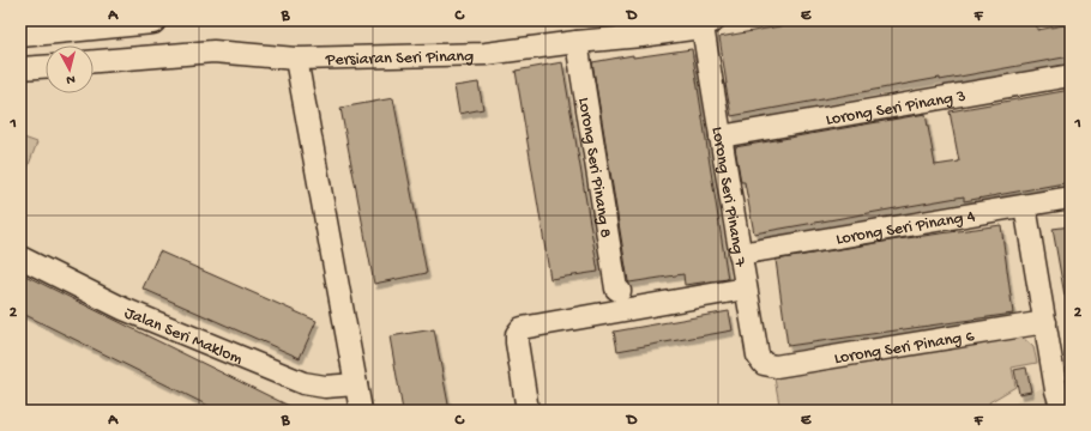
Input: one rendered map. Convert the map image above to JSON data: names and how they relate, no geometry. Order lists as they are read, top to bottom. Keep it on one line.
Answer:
{"streets":{"street":["Persiaran Seri Pinang","Lorong Seri Pinang 3","Lorong Seri Pinang 8","Lorong Seri Pinang 7","Lorong Seri Pinang 4","Jalan Seri Maklom","Lorong Seri Pinang 6"]},"crossings":[["Persiaran Seri Pinang","Lorong Seri Pinang 8"],["Persiaran Seri Pinang","Lorong Seri Pinang 7"],["Lorong Seri Pinang 3","Lorong Seri Pinang 7"],["Lorong Seri Pinang 7","Lorong Seri Pinang 4"],["Lorong Seri Pinang 7","Lorong Seri Pinang 6"]],"north":"bottom","grid":{"columns":["A","B","C","D","E","F"],"rows":["1","2"]}}
